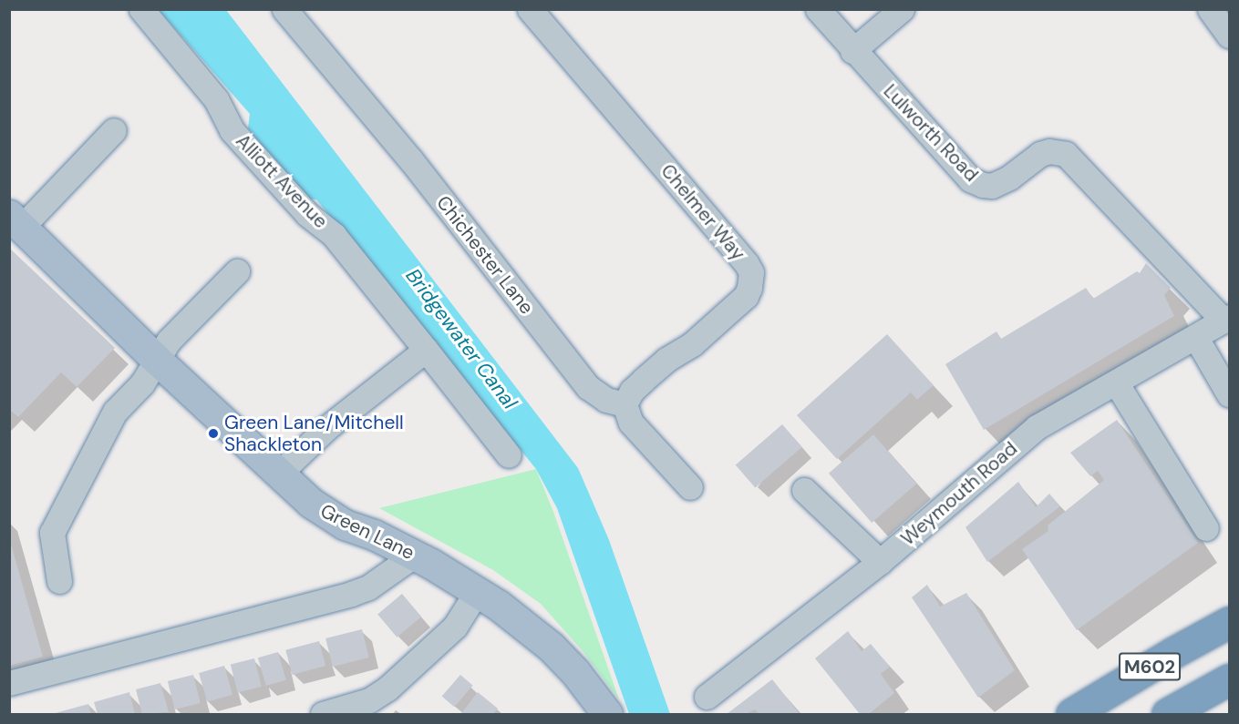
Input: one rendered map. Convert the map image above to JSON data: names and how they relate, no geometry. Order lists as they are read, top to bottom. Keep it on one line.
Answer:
{"streets":{"highway":["M602"],"main road":["Green Lane"],"street":["Lulworth Road","Alliott Avenue","Chelmer Way","Chichester Lane","Weymouth Road"]},"crossings":[["Lulworth Road","Weymouth Road"],["Chelmer Way","Chichester Lane"]],"water":["Bridgewater Canal"],"places":["Green Lane/Mitchell Shackleton"]}
